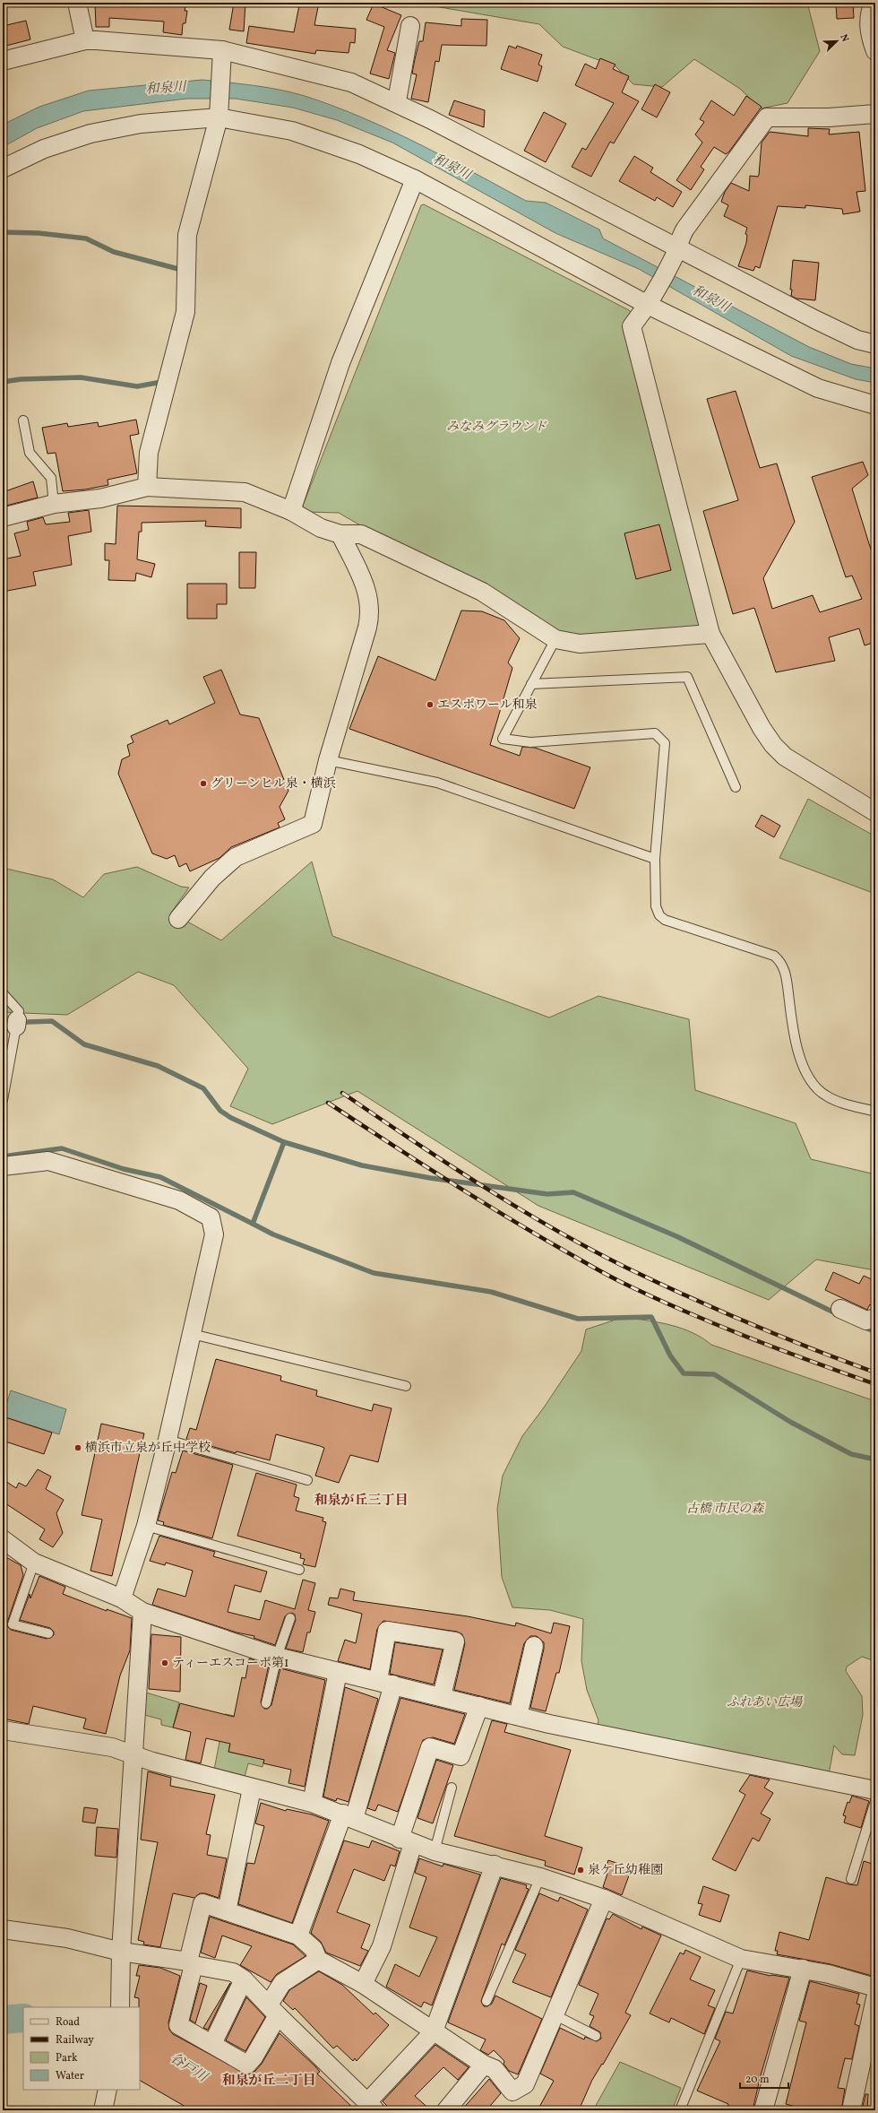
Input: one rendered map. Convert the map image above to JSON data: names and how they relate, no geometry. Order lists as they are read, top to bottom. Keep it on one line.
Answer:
{"districts":["和泉が丘三丁目","和泉が丘二丁目"],"water":["和泉川","谷戸川"],"parks":["みなみグラウンド","古橋 市民の森","ふれあい広場"],"places":["エスポワール和泉","グリーンヒル泉・横浜","横浜市立泉が丘中学校","ティーエスコーポ第1","泉ケ丘幼稚園"],"legend":["Road","Railway","Park","Water"],"scale_bar":"20 m","north":"top right"}
